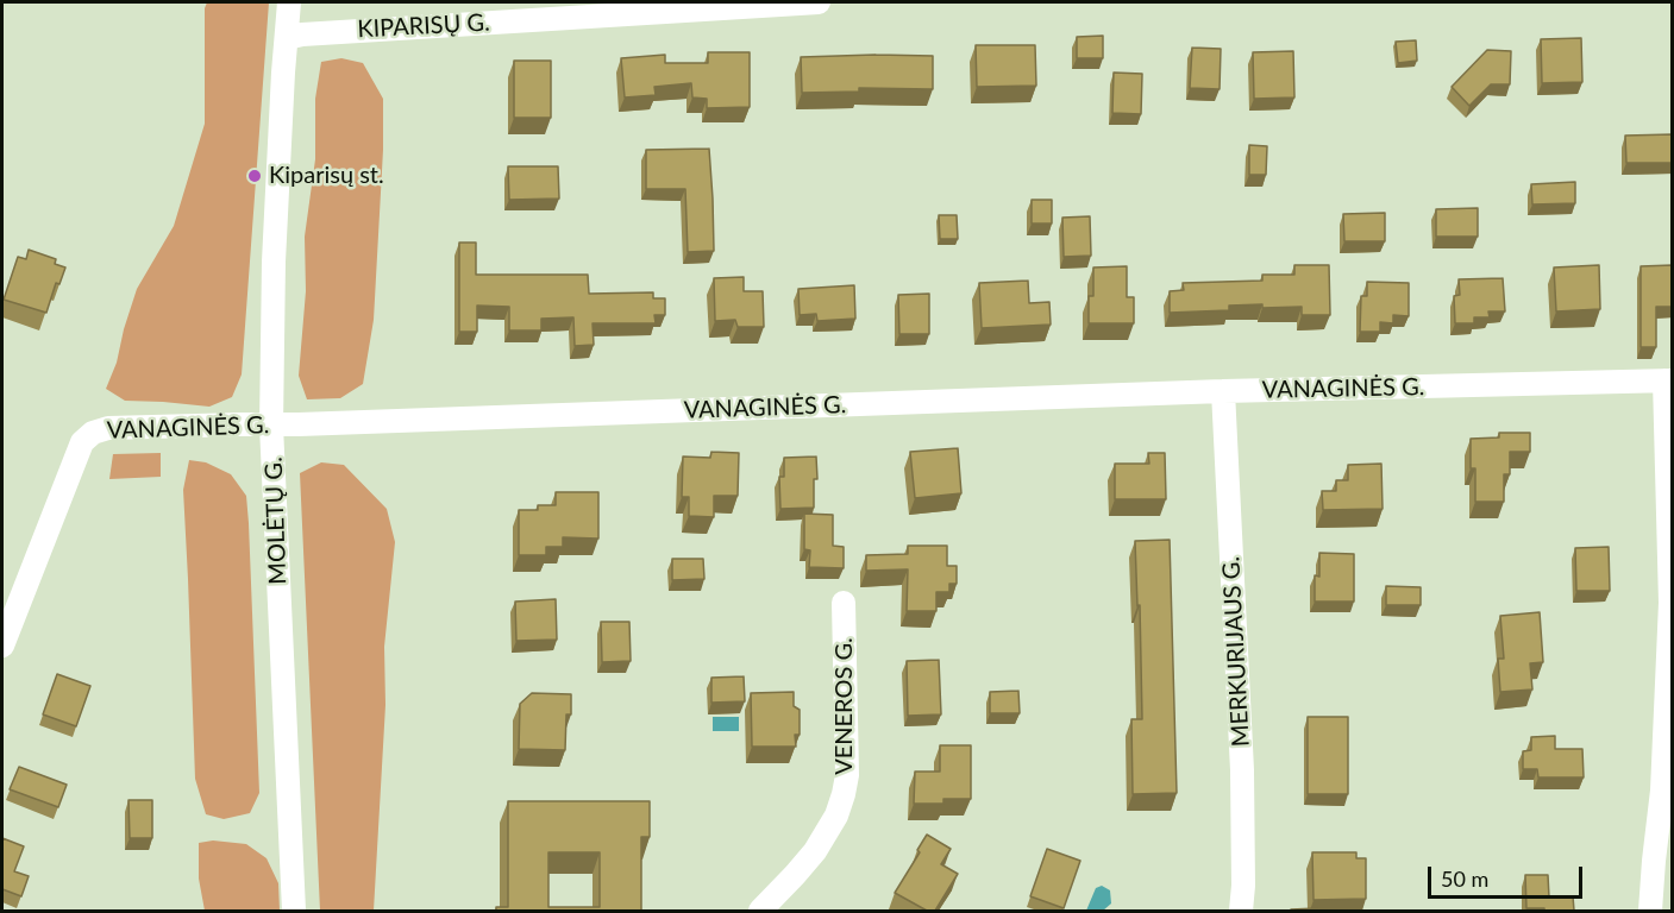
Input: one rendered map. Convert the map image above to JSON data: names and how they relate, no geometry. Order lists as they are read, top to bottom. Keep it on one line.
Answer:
{"streets":{"street":["KIPARISŲ G.","VANAGINĖS G.","MOLĖTŲ G.","MERKURIJAUS G.","VENEROS G."]},"crossings":[["KIPARISŲ G.","MOLĖTŲ G."],["VANAGINĖS G.","MOLĖTŲ G."],["VANAGINĖS G.","MERKURIJAUS G."]],"places":["Kiparisų st."],"scale_bar":"50 m"}
